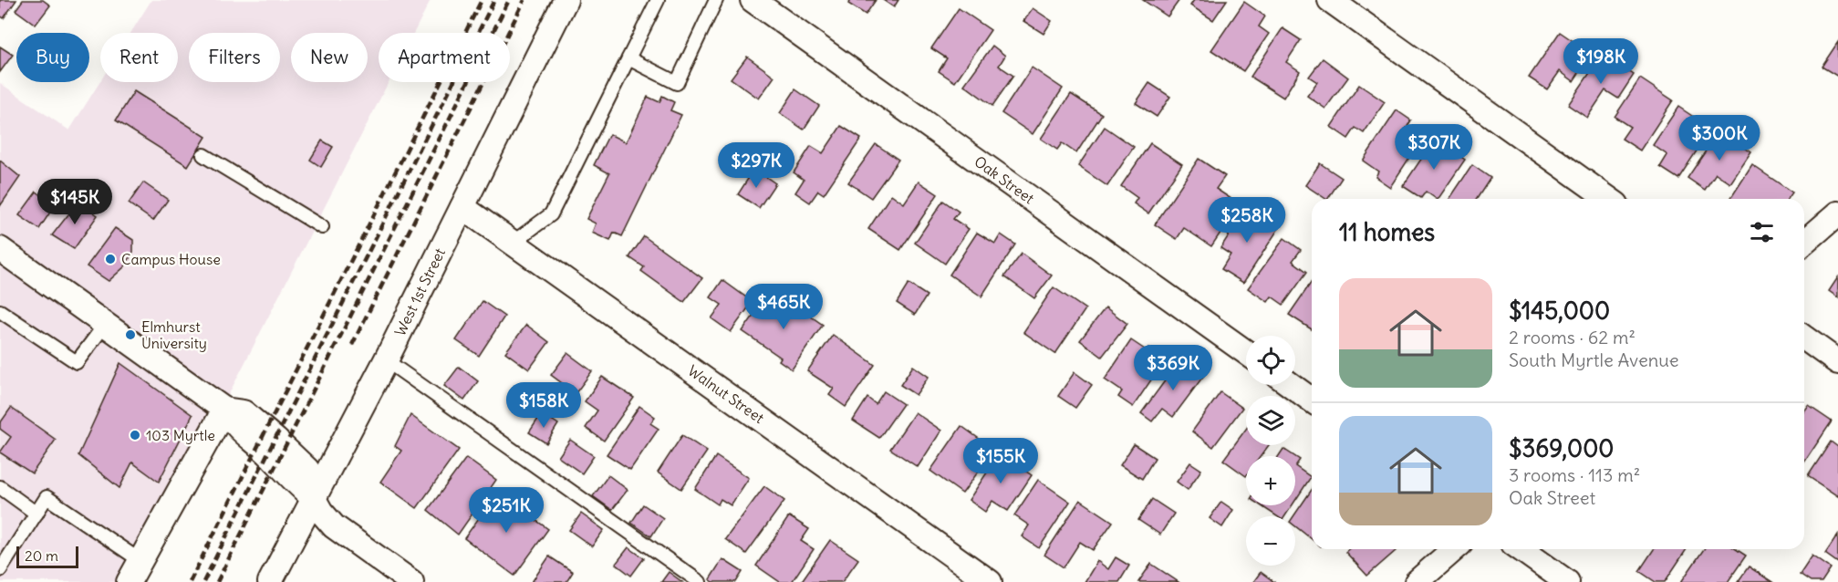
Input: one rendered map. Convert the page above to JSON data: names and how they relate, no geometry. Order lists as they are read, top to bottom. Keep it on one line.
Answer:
{"streets":{"street":["Oak Street","West 1st Street","Walnut Street"]},"crossings":[["West 1st Street","Walnut Street"]],"places":["Campus House","Elmhurst University","103 Myrtle"],"scale_bar":"20 m","page":{"chip":["Buy","Rent","Filters","New","Apartment"],"price":["$198K","$300K","$307K","$297K","$145K","$258K","$465K","$369K","$158K","$155K","$251K"],"heading":"11 homes","list":[{"name":"$145,000","note":"2 rooms · 62 m² · South Myrtle Avenue"},{"name":"$369,000","note":"3 rooms · 113 m² · Oak Street"}],"map_buttons":["+","−"],"scale":"20 m"}}
